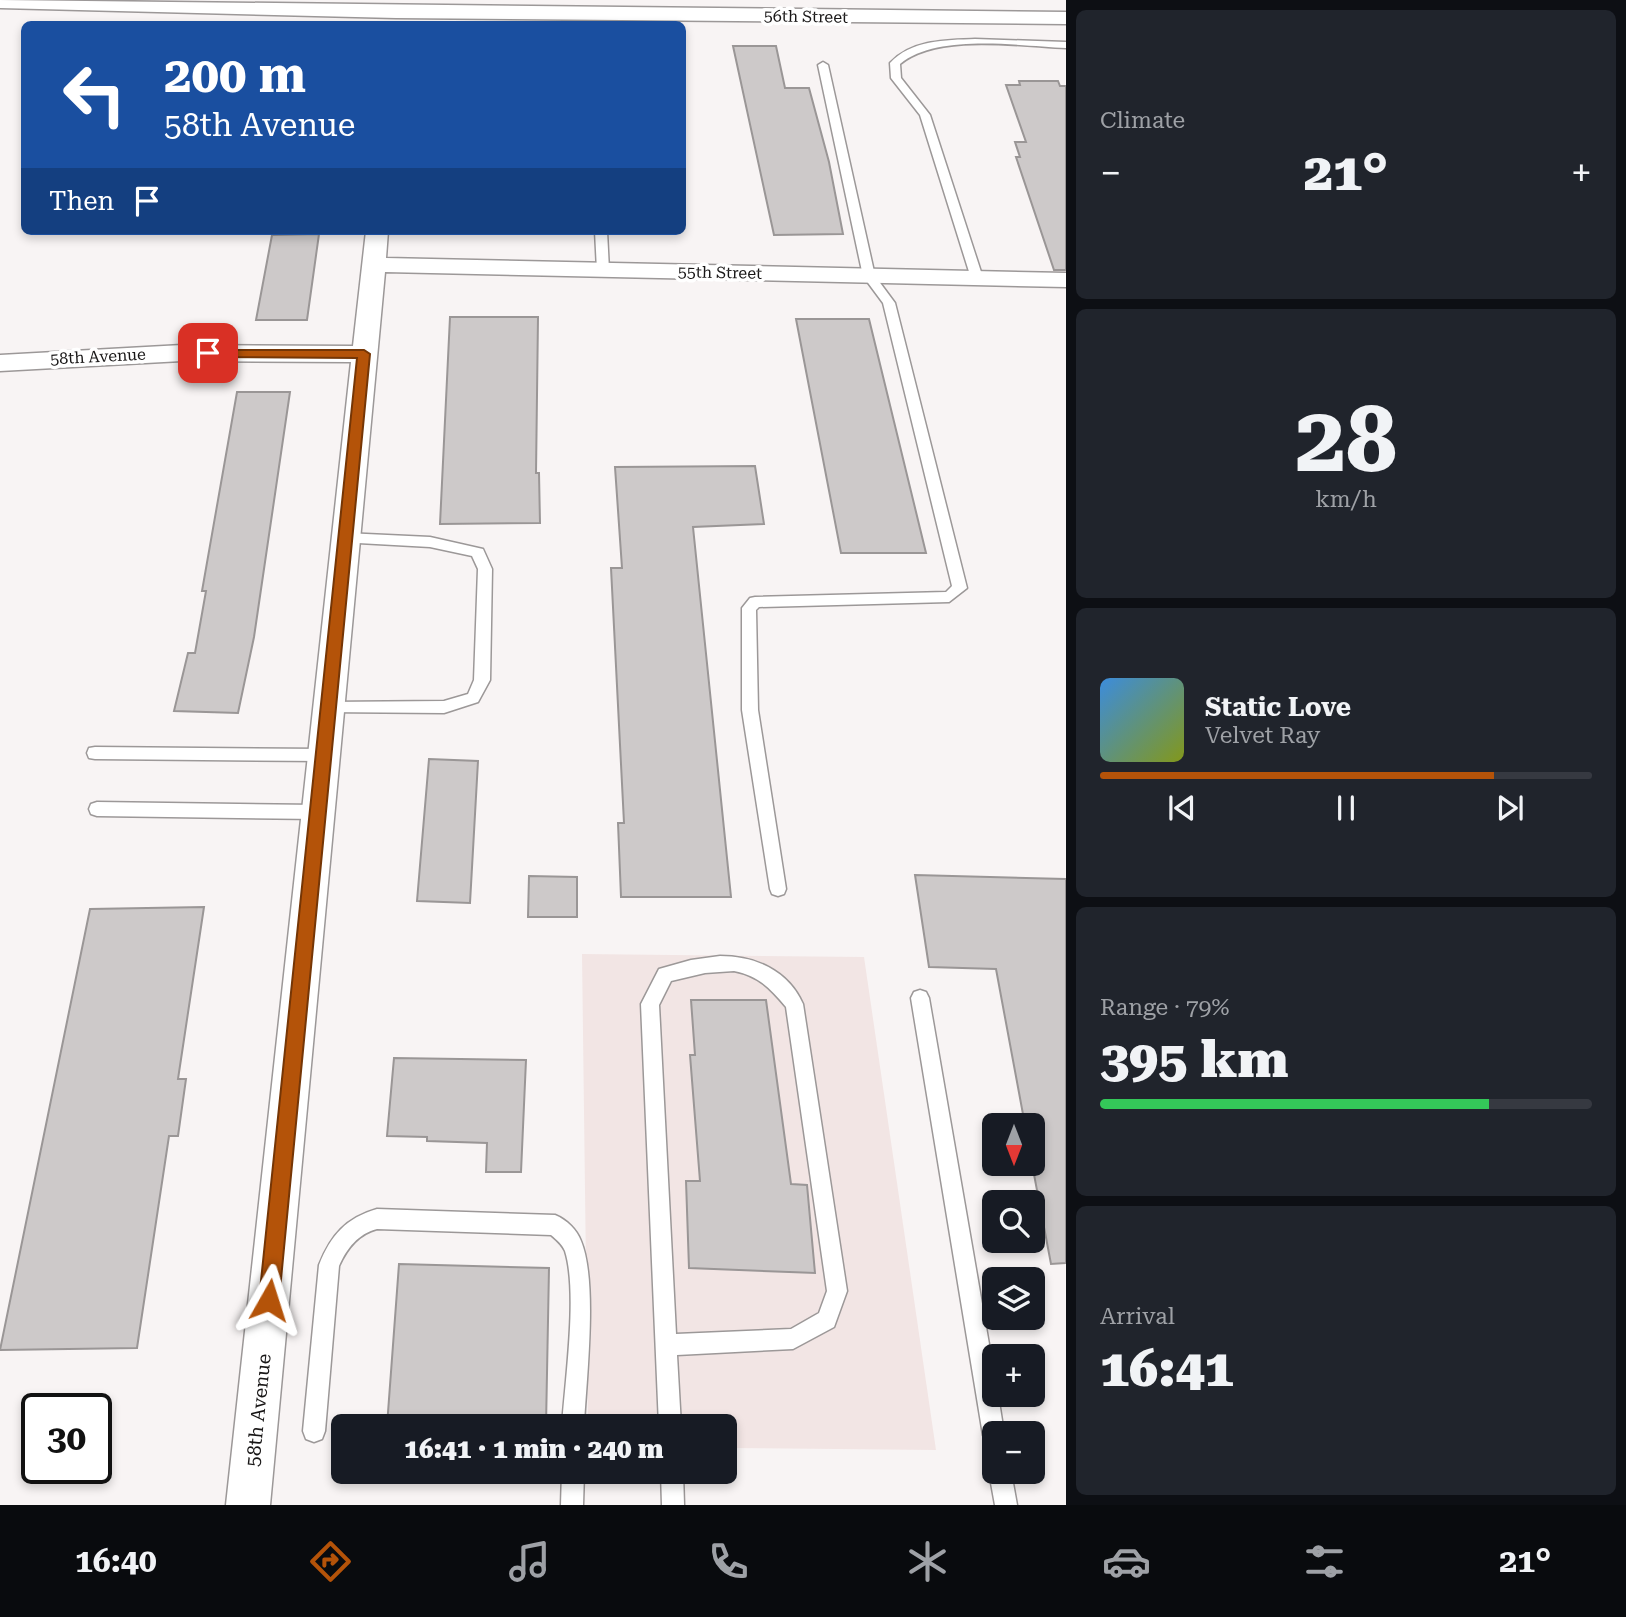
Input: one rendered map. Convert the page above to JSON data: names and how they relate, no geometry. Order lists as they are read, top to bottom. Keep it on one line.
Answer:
{"streets":{"street":["56th Street","55th Street","58th Avenue"]},"crossings":[["55th Street","58th Avenue"]],"north":"bottom","page":{"tile":["Climate",["28","km/h"],["Range · 79%","395 km"],["Arrival","16:41"]],"turn":["200 m","58th Avenue"],"heat":["−","21°","+"],"then":"Then","song":["Static Love","Velvet Ray"],"map_buttons":["+","−"],"limit":"30","trip":"16:41 · 1 min · 240 m","tabs":["16:40","21°"]}}
